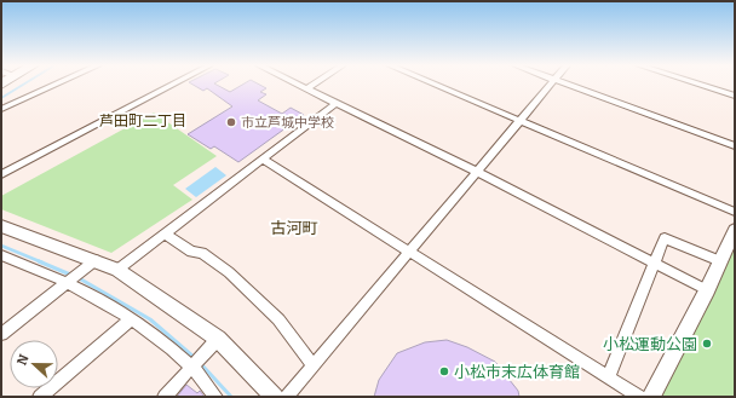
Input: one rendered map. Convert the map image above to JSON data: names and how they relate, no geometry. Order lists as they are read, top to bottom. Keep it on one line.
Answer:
{"districts":["芦田町二丁目","古河町"],"places":["市立芦城中学校","小松運動公園","小松市末広体育館"],"north":"left"}
